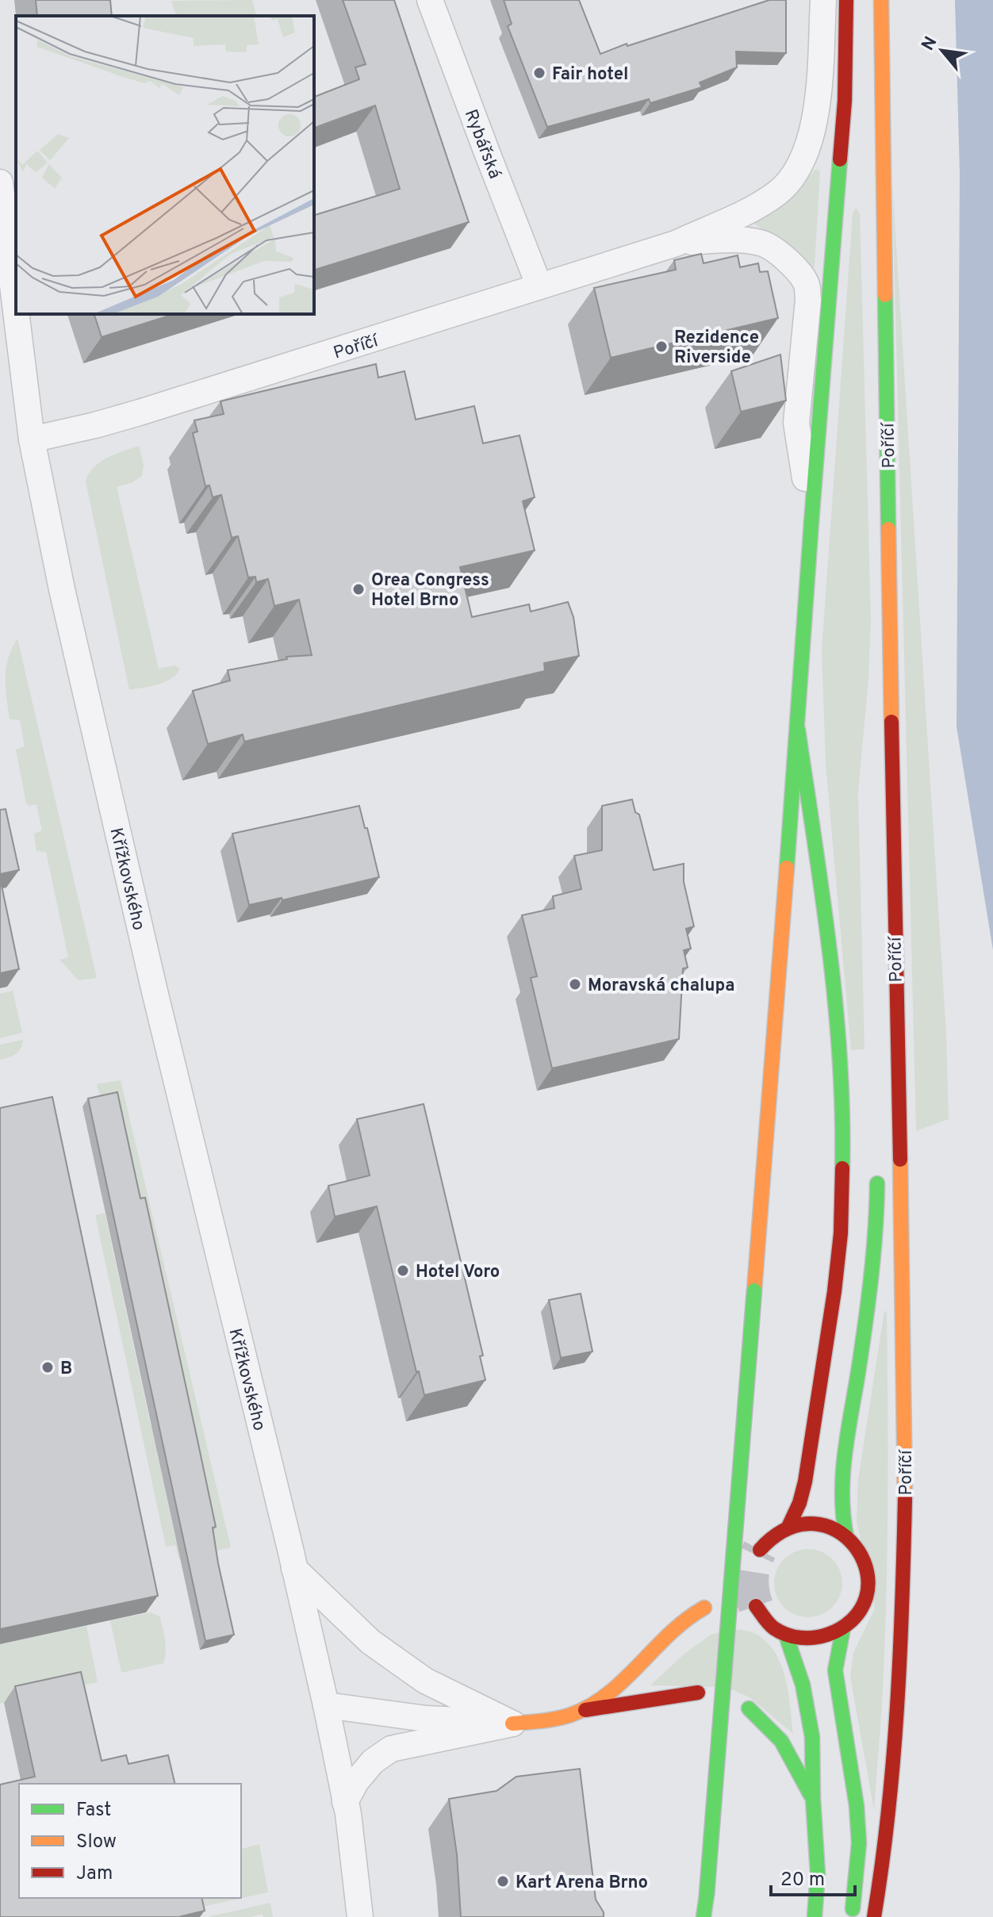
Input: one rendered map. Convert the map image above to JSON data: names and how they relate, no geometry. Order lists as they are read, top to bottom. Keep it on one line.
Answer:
{"streets":{"main road":["Poříčí"],"street":["Rybářská","Křížkovského"]},"crossings":[["Rybářská","Poříčí"],["Poříčí","Křížkovského"]],"places":["Fair hotel","Rezidence Riverside","Orea Congress Hotel Brno","Moravská chalupa","Hotel Voro","B","Kart Arena Brno"],"legend":["Fast","Slow","Jam"],"scale_bar":"20 m","north":"top left"}
